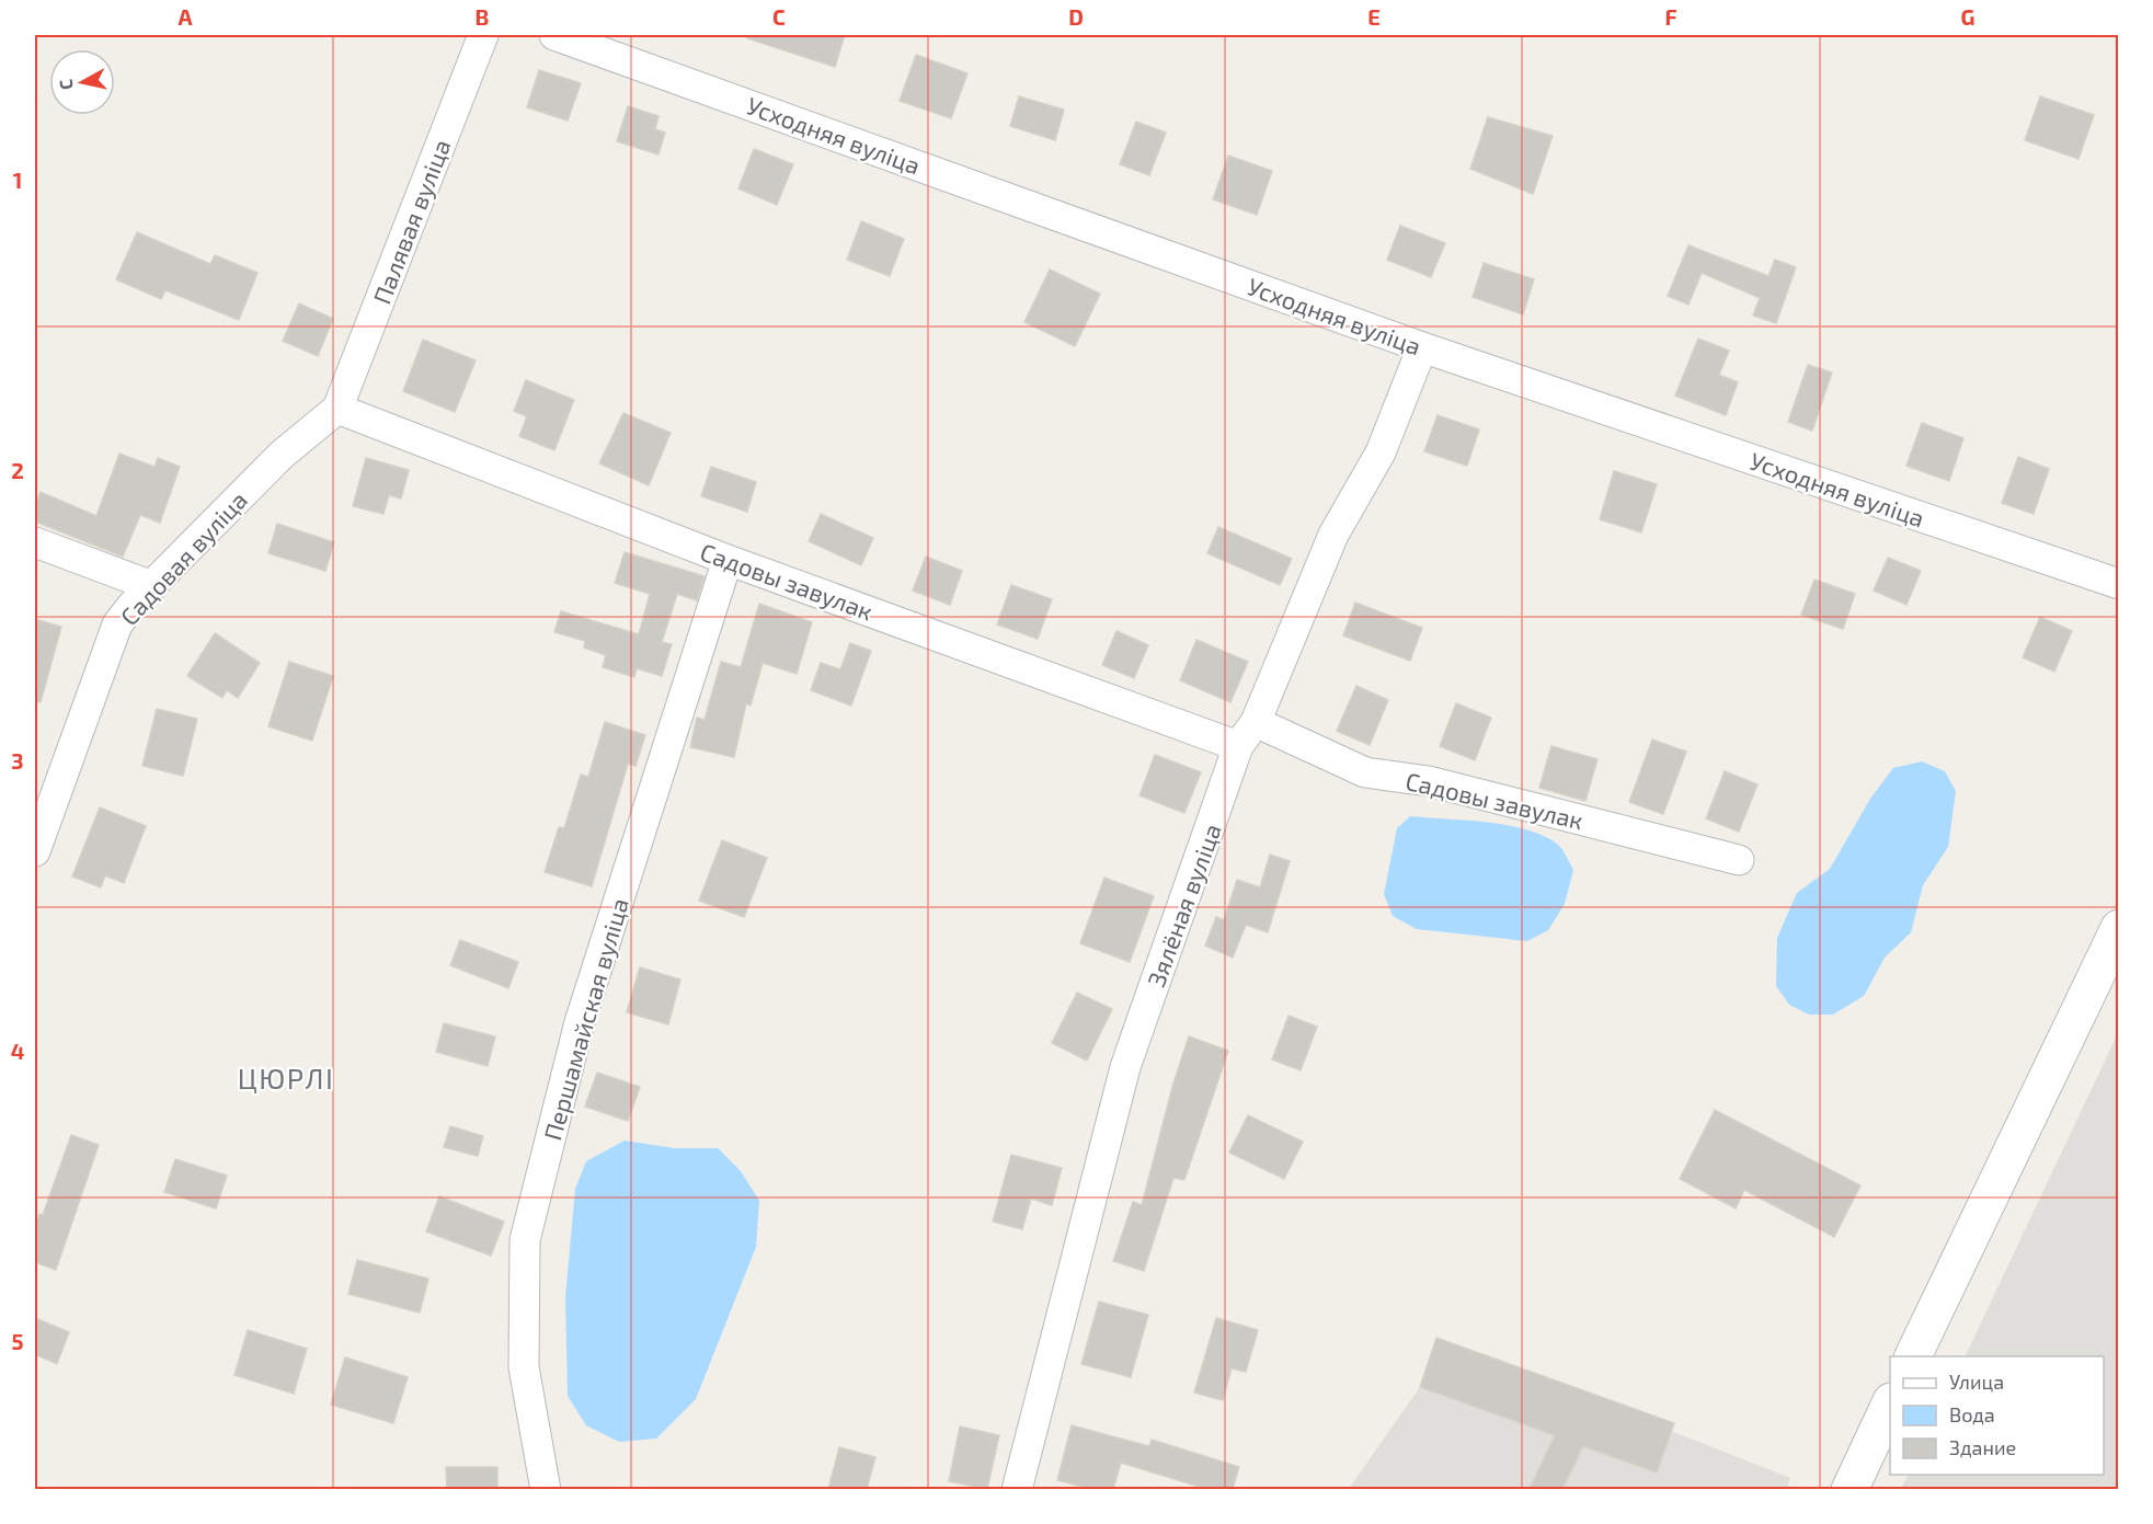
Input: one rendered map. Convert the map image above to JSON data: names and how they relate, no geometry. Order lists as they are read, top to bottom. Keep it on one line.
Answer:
{"streets":{"street":["Усходняя вуліца","Палявая вуліца","Садовая вуліца","Садовы завулак","Зялёная вуліца","Першамайская вуліца"]},"crossings":[["Усходняя вуліца","Зялёная вуліца"],["Палявая вуліца","Садовая вуліца"],["Палявая вуліца","Садовы завулак"],["Садовая вуліца","Садовы завулак"],["Садовы завулак","Зялёная вуліца"],["Садовы завулак","Першамайская вуліца"]],"districts":["ЦЮРЛІ"],"legend":["Улица","Вода","Здание"],"north":"left","grid":{"columns":["A","B","C","D","E","F","G"],"rows":["1","2","3","4","5"]}}
